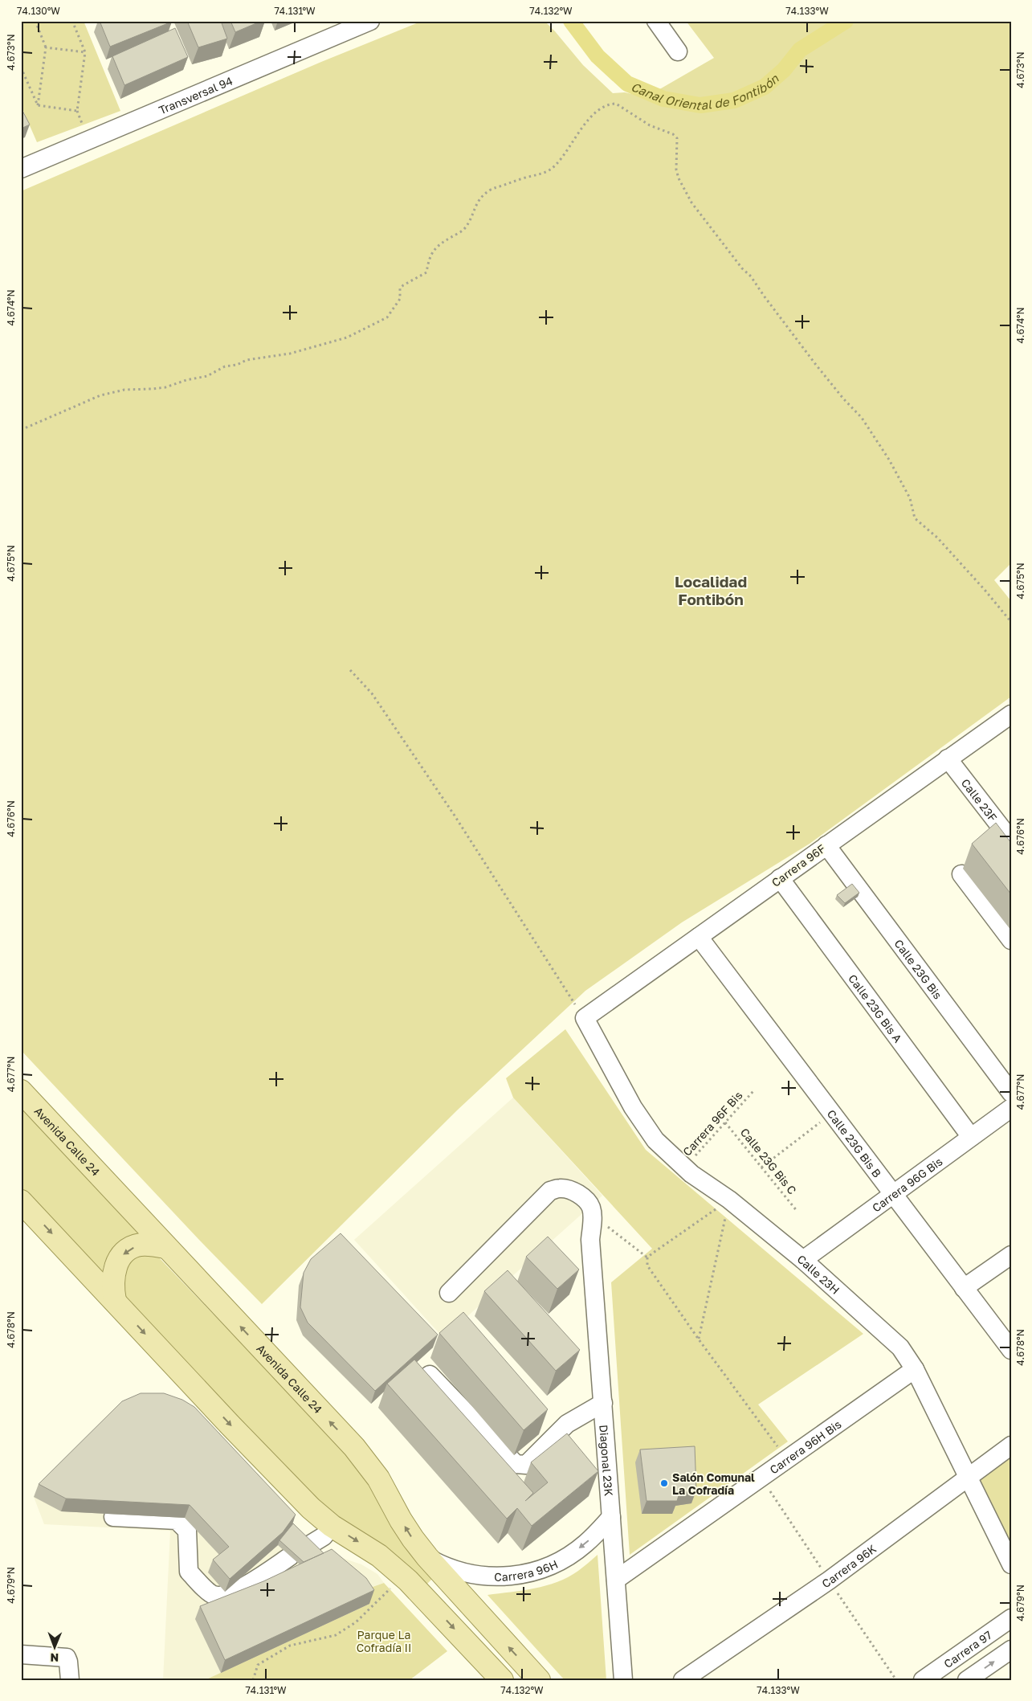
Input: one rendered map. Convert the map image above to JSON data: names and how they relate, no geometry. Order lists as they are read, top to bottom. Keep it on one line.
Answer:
{"streets":{"main road":["Avenida Calle 24"],"street":["Transversal 94","Calle 23F","Carrera 96F","Calle 23G Bis","Calle 23G Bis A","Calle 23G Bis B","Carrera 96G Bis","Calle 23H","Carrera 96H Bis","Diagonal 23K","Carrera 96K","Carrera 96H","Carrera 97"],"path":["Carrera 96F Bis","Calle 23G Bis C"]},"crossings":[["Calle 23F","Carrera 96F"],["Carrera 96F","Calle 23G Bis"],["Carrera 96F","Calle 23G Bis A"],["Carrera 96F","Calle 23G Bis B"],["Carrera 96F","Calle 23H"],["Calle 23G Bis A","Carrera 96G Bis"],["Carrera 96F Bis","Calle 23G Bis C"],["Carrera 96F Bis","Calle 23H"],["Avenida Calle 24","Carrera 96H"],["Calle 23G Bis B","Carrera 96G Bis"],["Carrera 96G Bis","Calle 23H"],["Calle 23H","Carrera 96H Bis"],["Calle 23H","Carrera 96K"],["Carrera 96H Bis","Diagonal 23K"],["Diagonal 23K","Carrera 96H"]],"one_way":["Carrera 96H"],"districts":["Localidad Fontibón"],"water":["Canal Oriental de Fontibón"],"parks":["Parque La Cofradía II"],"places":["Salón Comunal La Cofradía"],"north":"bottom","coordinates":["74.130°W","74.131°W","74.132°W","74.133°W","4.673°N","4.674°N","4.675°N","4.676°N","4.677°N","4.678°N","4.679°N"]}
